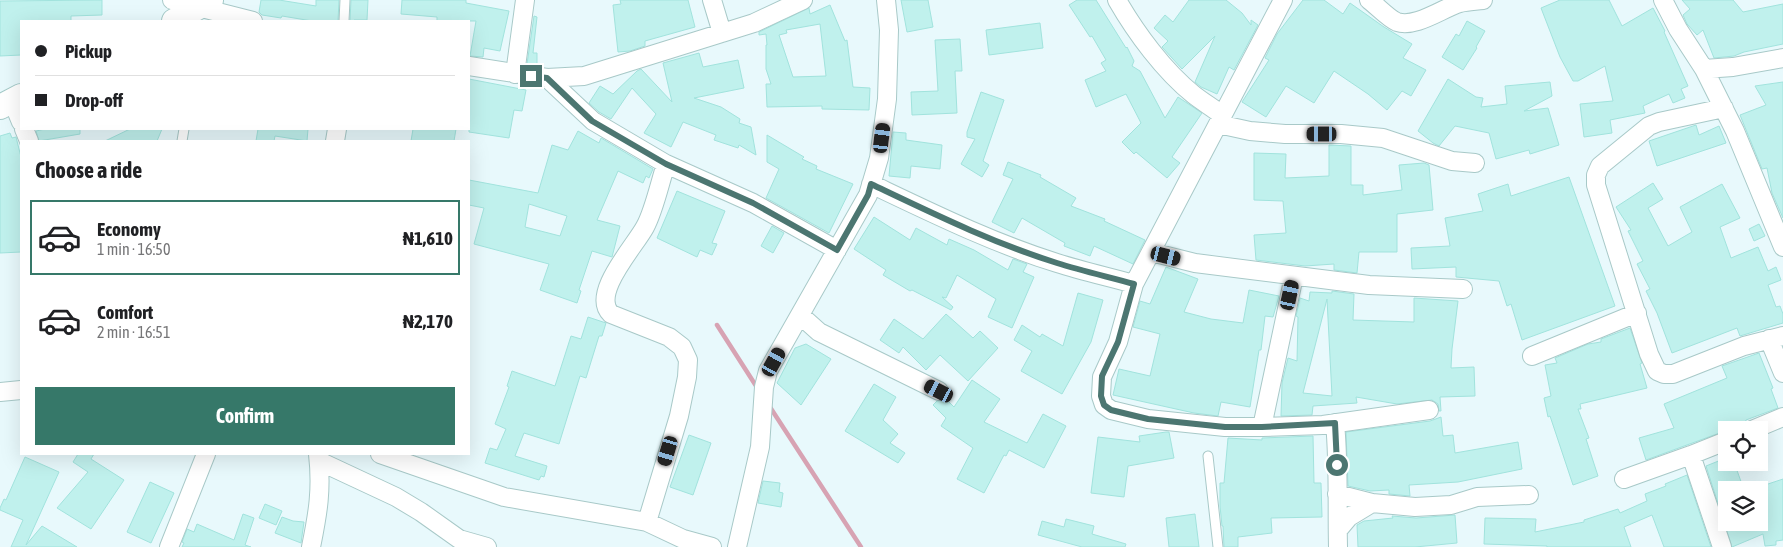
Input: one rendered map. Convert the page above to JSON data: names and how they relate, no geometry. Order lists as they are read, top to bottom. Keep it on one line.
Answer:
{"page":{"banner":["Pickup","Drop-off"],"heading":"Choose a ride","list":[{"name":"Economy","note":"1 min · 16:50","value":"₦1,610"},{"name":"Comfort","note":"2 min · 16:51","value":"₦2,170"}],"buttons":"Confirm"}}
